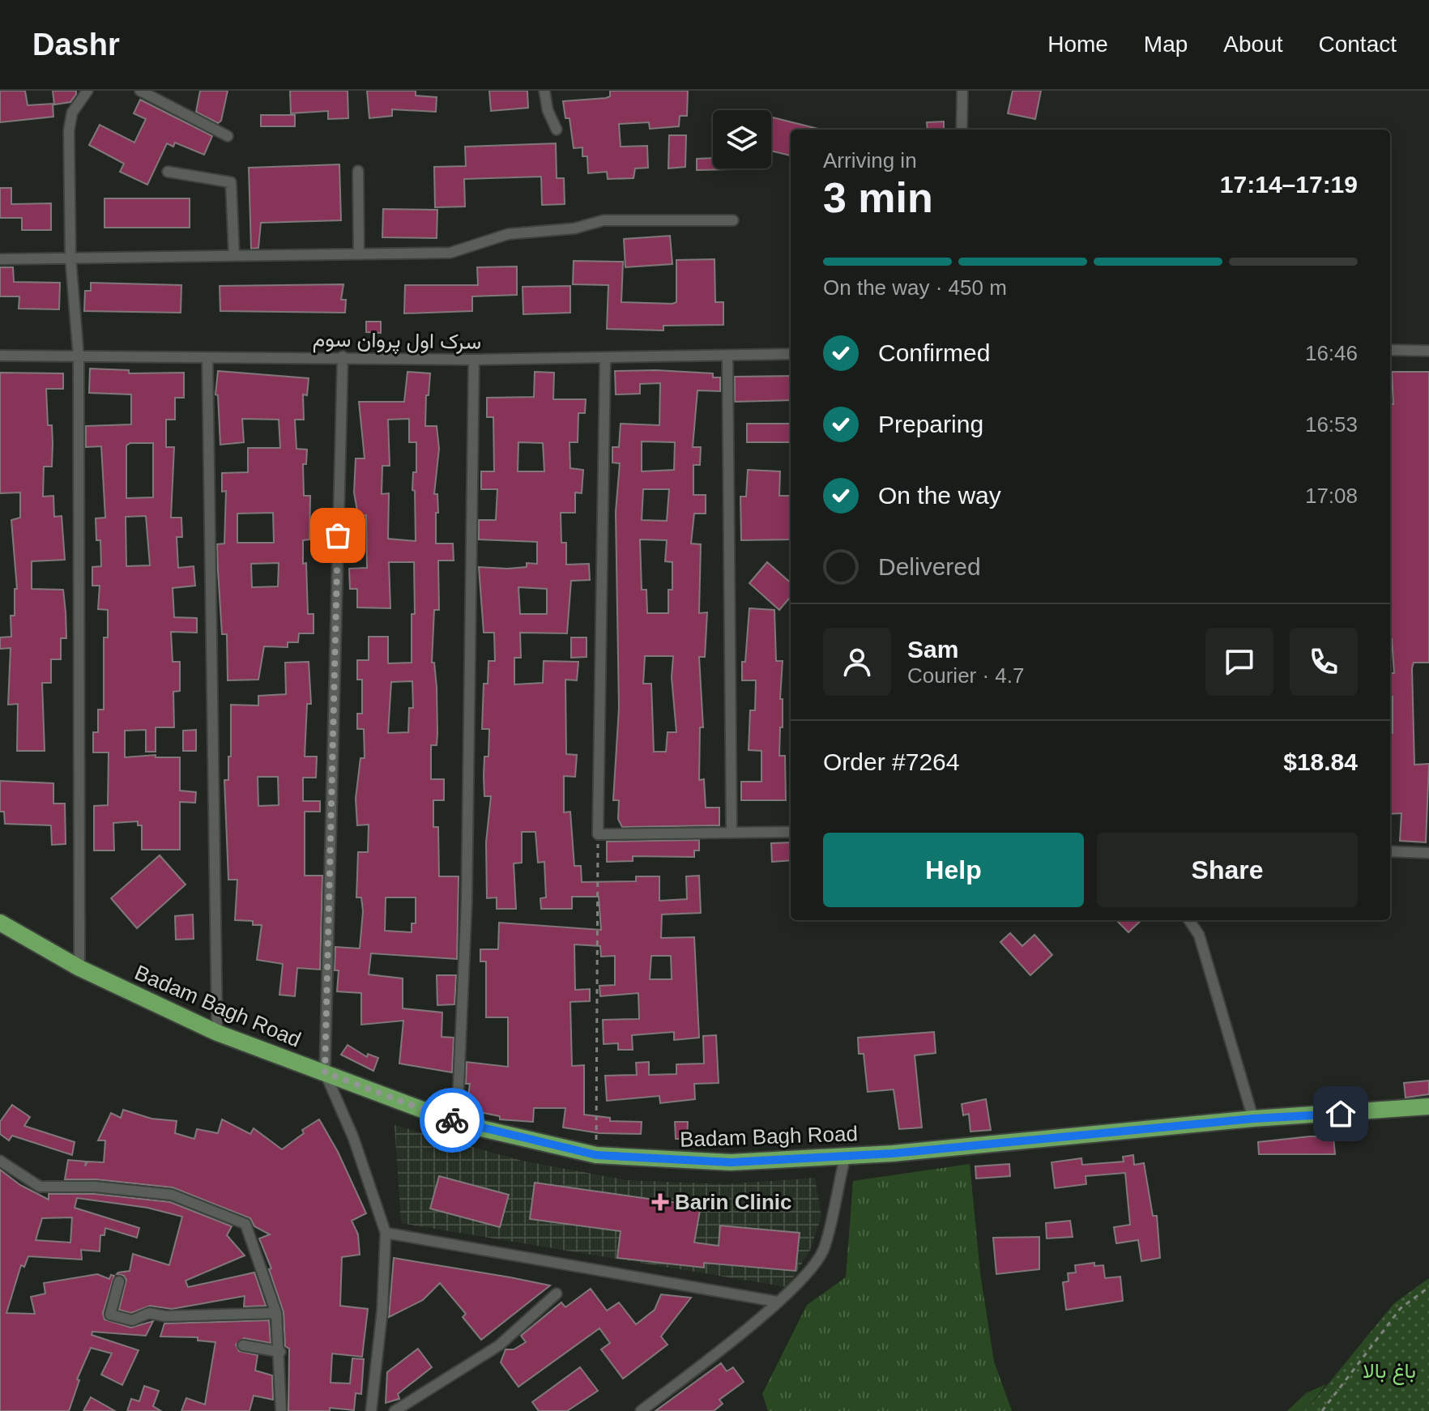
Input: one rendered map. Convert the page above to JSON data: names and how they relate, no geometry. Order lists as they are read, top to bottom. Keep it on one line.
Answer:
{"streets":{"main road":["Badam Bagh Road"],"street":["سرک اول پروان سوم"]},"parks":["باغ بالا"],"places":{"health":["Barin Clinic"]},"page":{"header":"Dashr","nav":["Home","Map","About","Contact"],"heading":["3 min","Arriving in","17:14–17:19"],"panel":["Sam","Courier · 4.7","Order #7264","$18.84"],"bar":"On the way · 450 m","list":[["Confirmed","16:46"],["Preparing","16:53"],["On the way","17:08"],"Delivered"],"buttons":["Help","Share"]}}
